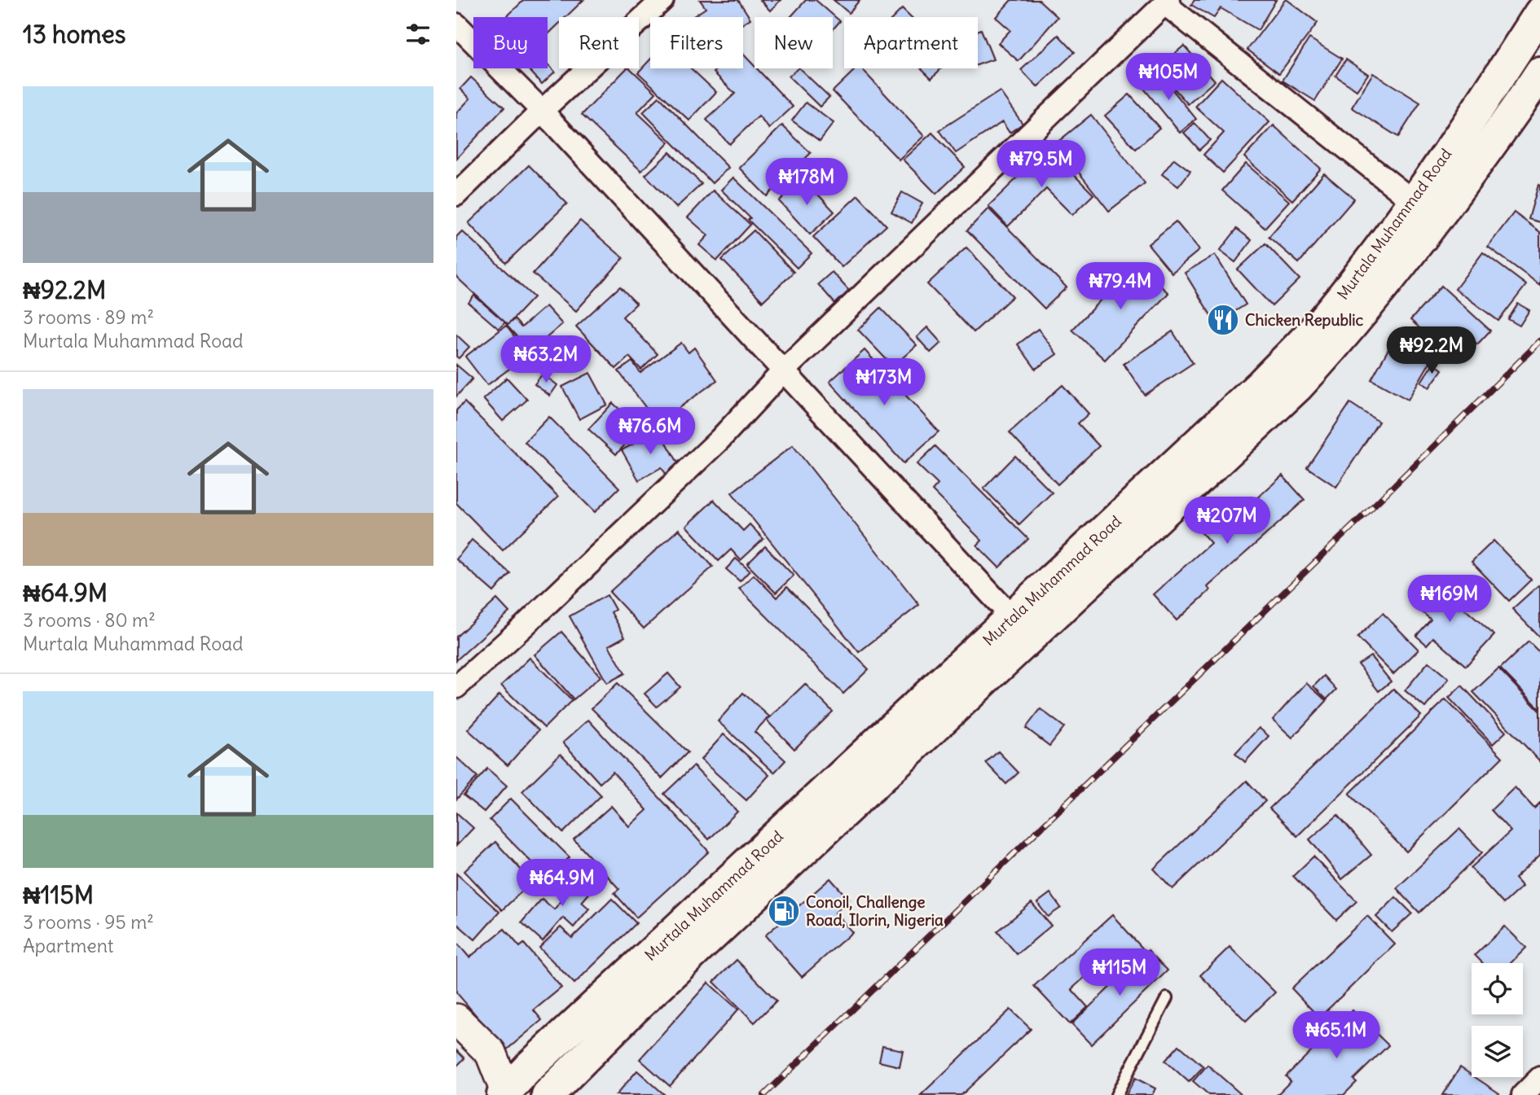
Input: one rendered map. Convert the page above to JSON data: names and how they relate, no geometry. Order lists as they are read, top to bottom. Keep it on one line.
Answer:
{"streets":{"highway":["Murtala Muhammad Road"]},"places":{"restaurant":["Chicken Republic"],"fuel station":["Conoil, Challenge Road, Ilorin, Nigeria"]},"page":{"heading":"13 homes","chip":["Buy","Rent","Filters","New","Apartment"],"price":["₦105M","₦79.5M","₦178M","₦79.4M","₦92.2M","₦63.2M","₦173M","₦76.6M","₦207M","₦169M","₦64.9M","₦115M","₦65.1M"],"list":[{"name":"₦92.2M","note":"3 rooms · 89 m² · Murtala Muhammad Road"},{"name":"₦64.9M","note":"3 rooms · 80 m² · Murtala Muhammad Road"},{"name":"₦115M","note":"3 rooms · 95 m² · Apartment"}]}}
